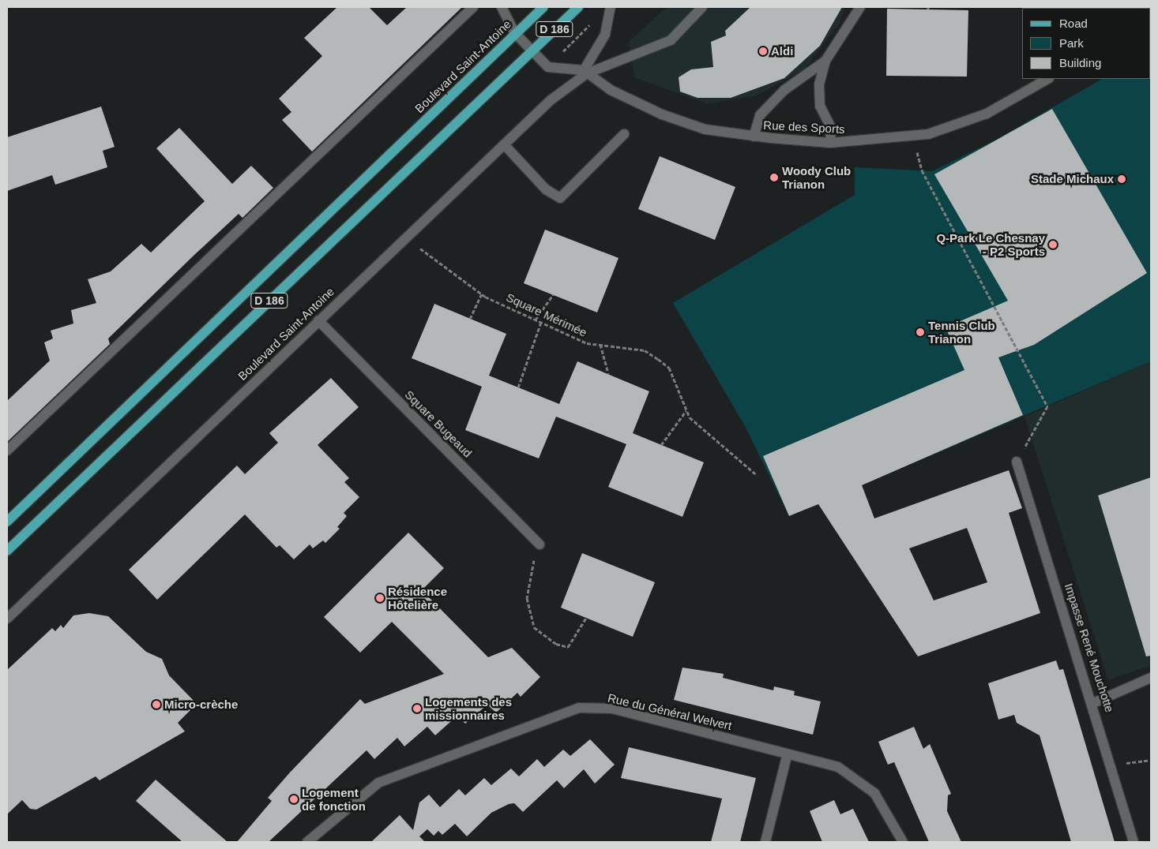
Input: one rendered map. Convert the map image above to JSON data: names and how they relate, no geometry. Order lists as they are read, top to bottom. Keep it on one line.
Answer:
{"streets":{"main road":["D 186","Boulevard Saint-Antoine"],"street":["Rue des Sports","Square Bugeaud","Impasse René Mouchotte","Rue du Général Welvert"],"path":["Square Mérimée"]},"crossings":[["Boulevard Saint-Antoine","Rue des Sports"],["Boulevard Saint-Antoine","Square Mérimée"],["Boulevard Saint-Antoine","Square Bugeaud"]],"places":["Aldi","Woody Club Trianon","Stade Michaux","Q-Park Le Chesnay - P2 Sports","Tennis Club Trianon","Résidence Hôtelière","Micro-crèche","Logements des missionnaires","Logement de fonction"],"legend":["Road","Park","Building"]}
